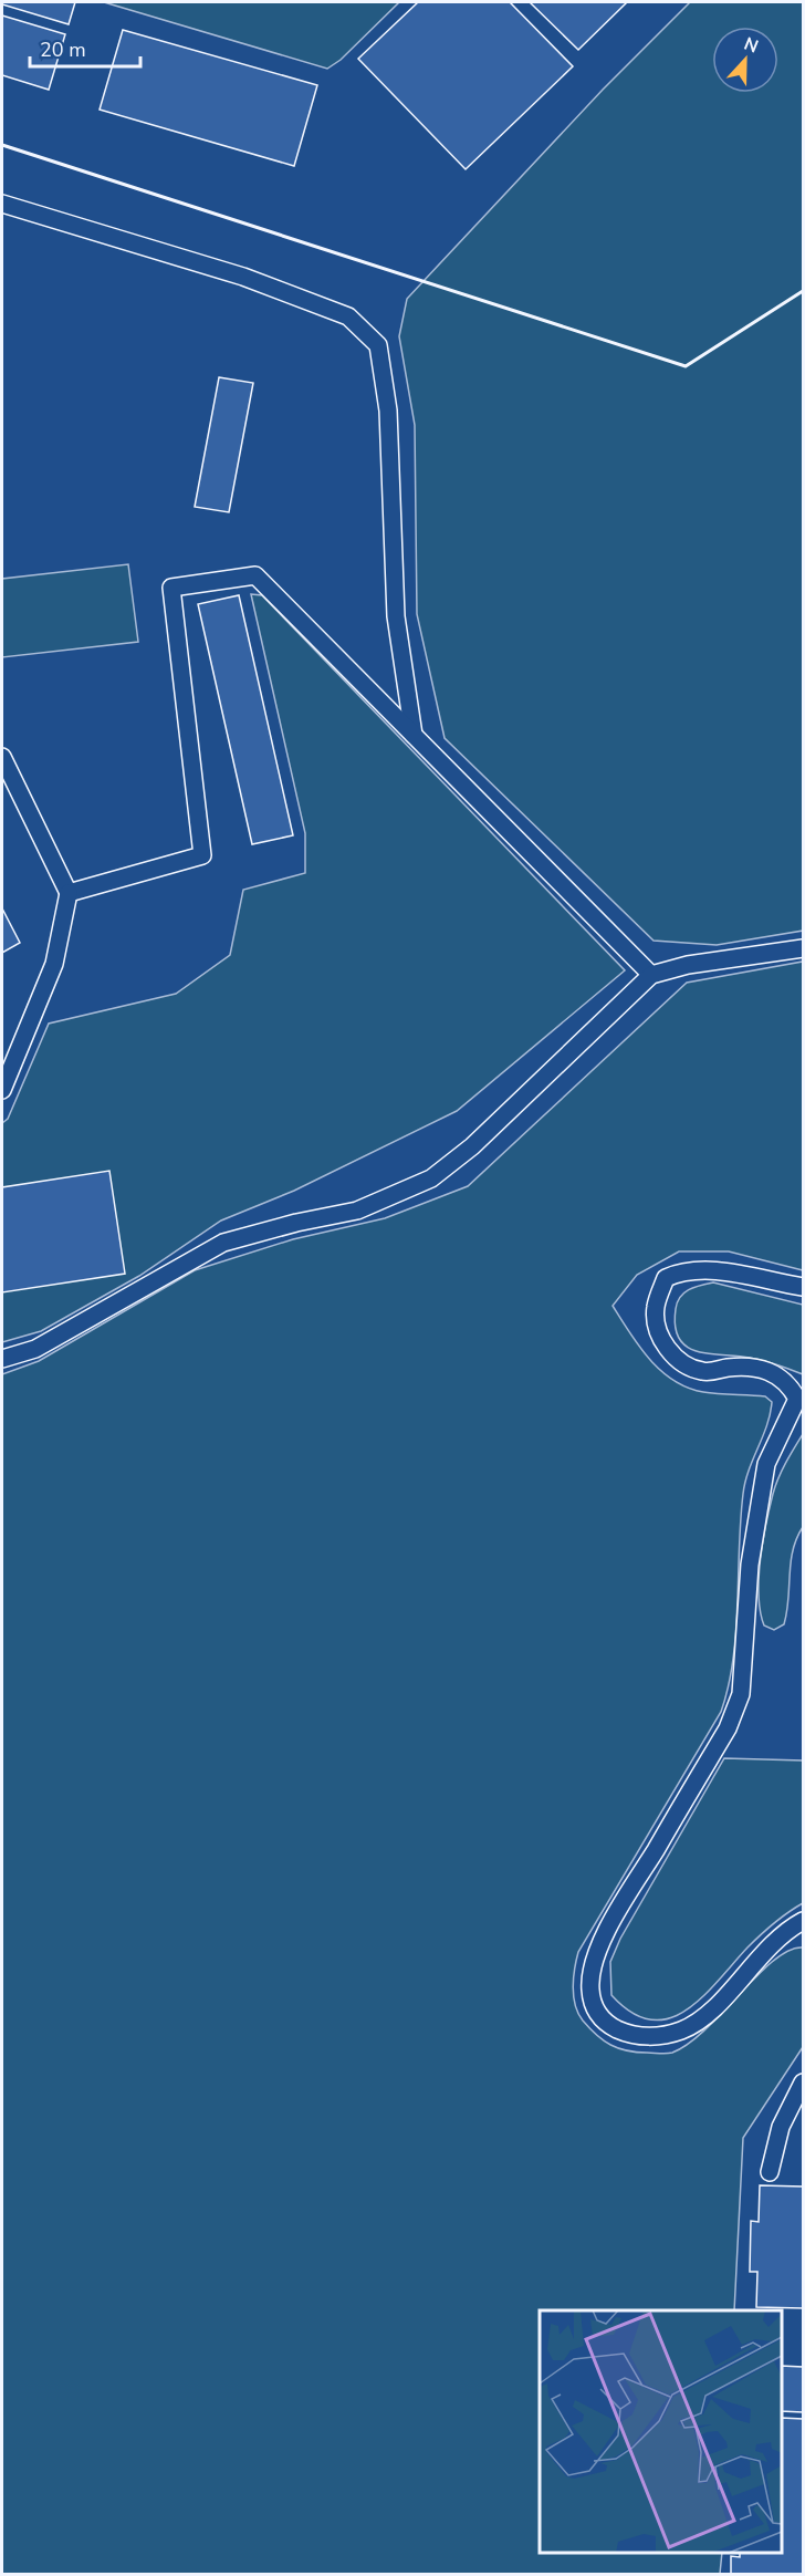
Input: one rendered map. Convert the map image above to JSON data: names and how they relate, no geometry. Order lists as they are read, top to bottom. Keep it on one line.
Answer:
{"scale_bar":"20 m","north":"top"}
